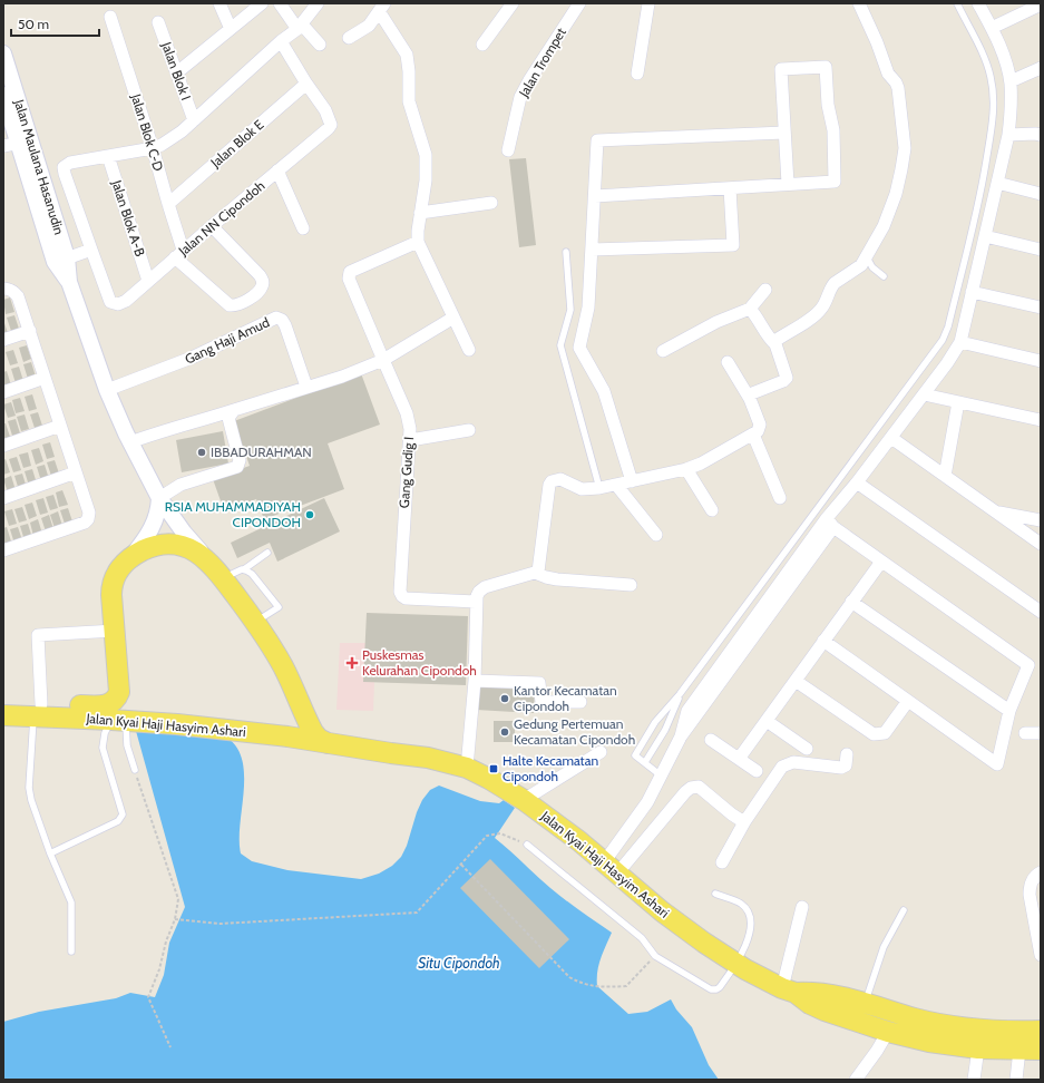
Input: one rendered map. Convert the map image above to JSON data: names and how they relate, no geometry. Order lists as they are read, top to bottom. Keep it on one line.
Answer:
{"streets":{"main road":["Jalan Kyai Haji Hasyim Ashari"],"street":["Jalan Trompet","Jalan Blok I","Jalan Blok C-D","Jalan Blok E","Jalan Maulana Hasanudin","Jalan Blok A-B","Jalan NN Cipondoh","Gang Haji Amud","Gang Gudig I"]},"crossings":[["Jalan Blok C-D","Jalan Blok E"],["Jalan Blok C-D","Jalan NN Cipondoh"],["Jalan Blok E","Jalan NN Cipondoh"],["Jalan Maulana Hasanudin","Gang Haji Amud"],["Jalan Blok A-B","Jalan NN Cipondoh"]],"water":["Situ Cipondoh"],"places":{"other":["IBBADURAHMAN","RSIA MUHAMMADIYAH CIPONDOH","Kantor Kecamatan Cipondoh","Gedung Pertemuan Kecamatan Cipondoh"],"health":["Puskesmas Kelurahan Cipondoh"],"transit":["Halte Kecamatan Cipondoh"]},"scale_bar":"50 m"}
